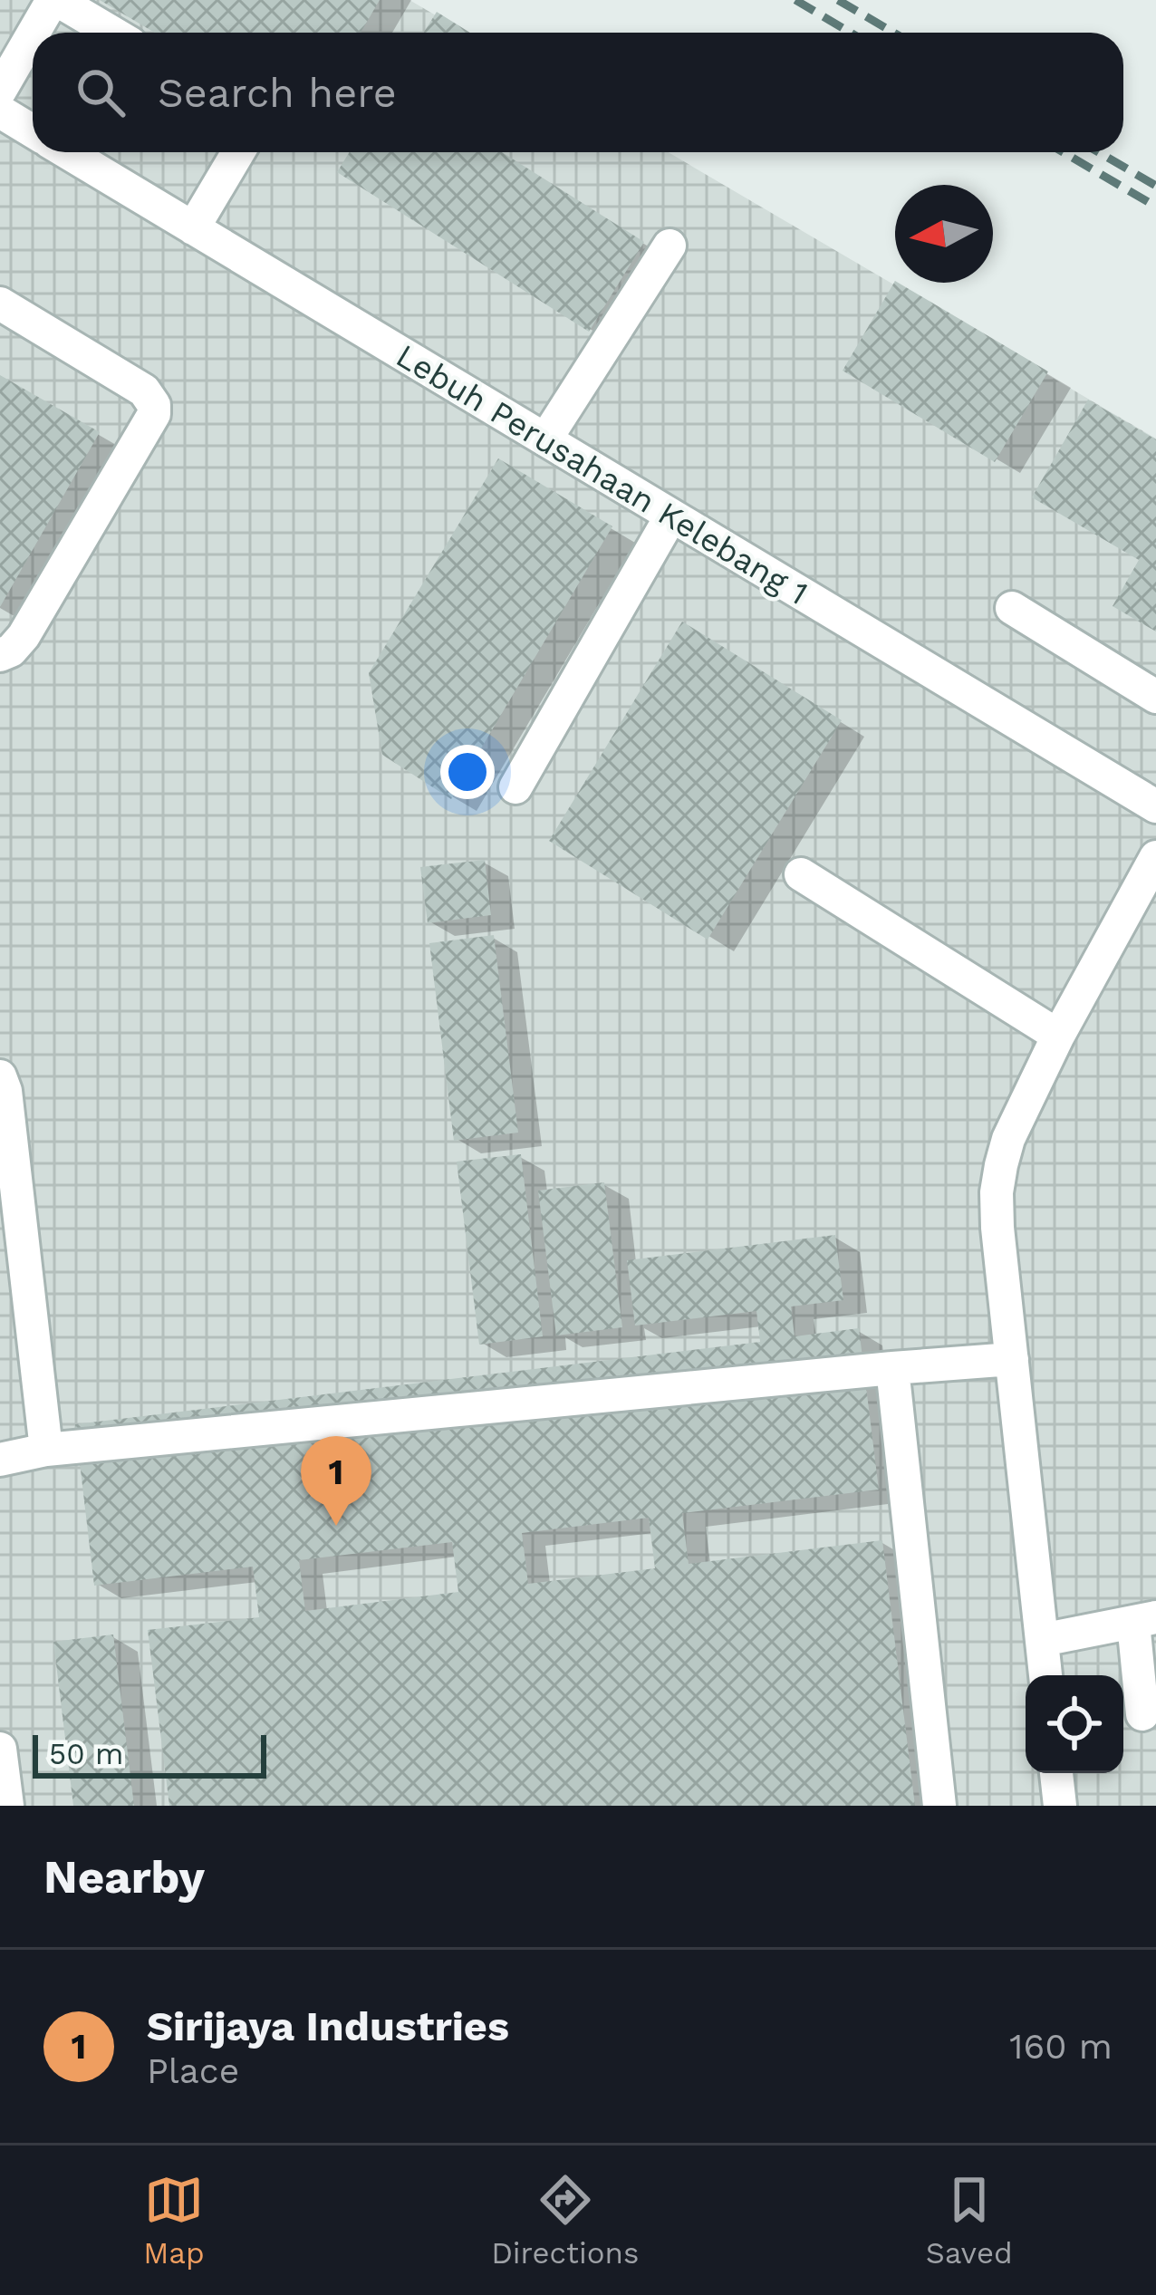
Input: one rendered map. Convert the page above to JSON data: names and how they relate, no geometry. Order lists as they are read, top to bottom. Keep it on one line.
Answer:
{"streets":{"street":["Lebuh Perusahaan Kelebang 1"]},"scale_bar":"50 m","north":"left","page":{"search":"Search here","pins":"1","scale":"50 m","heading":"Nearby","list":[{"mark":"1","name":"Sirijaya Industries","note":"Place","value":"160 m"}],"nav":["Map","Directions","Saved"]}}
